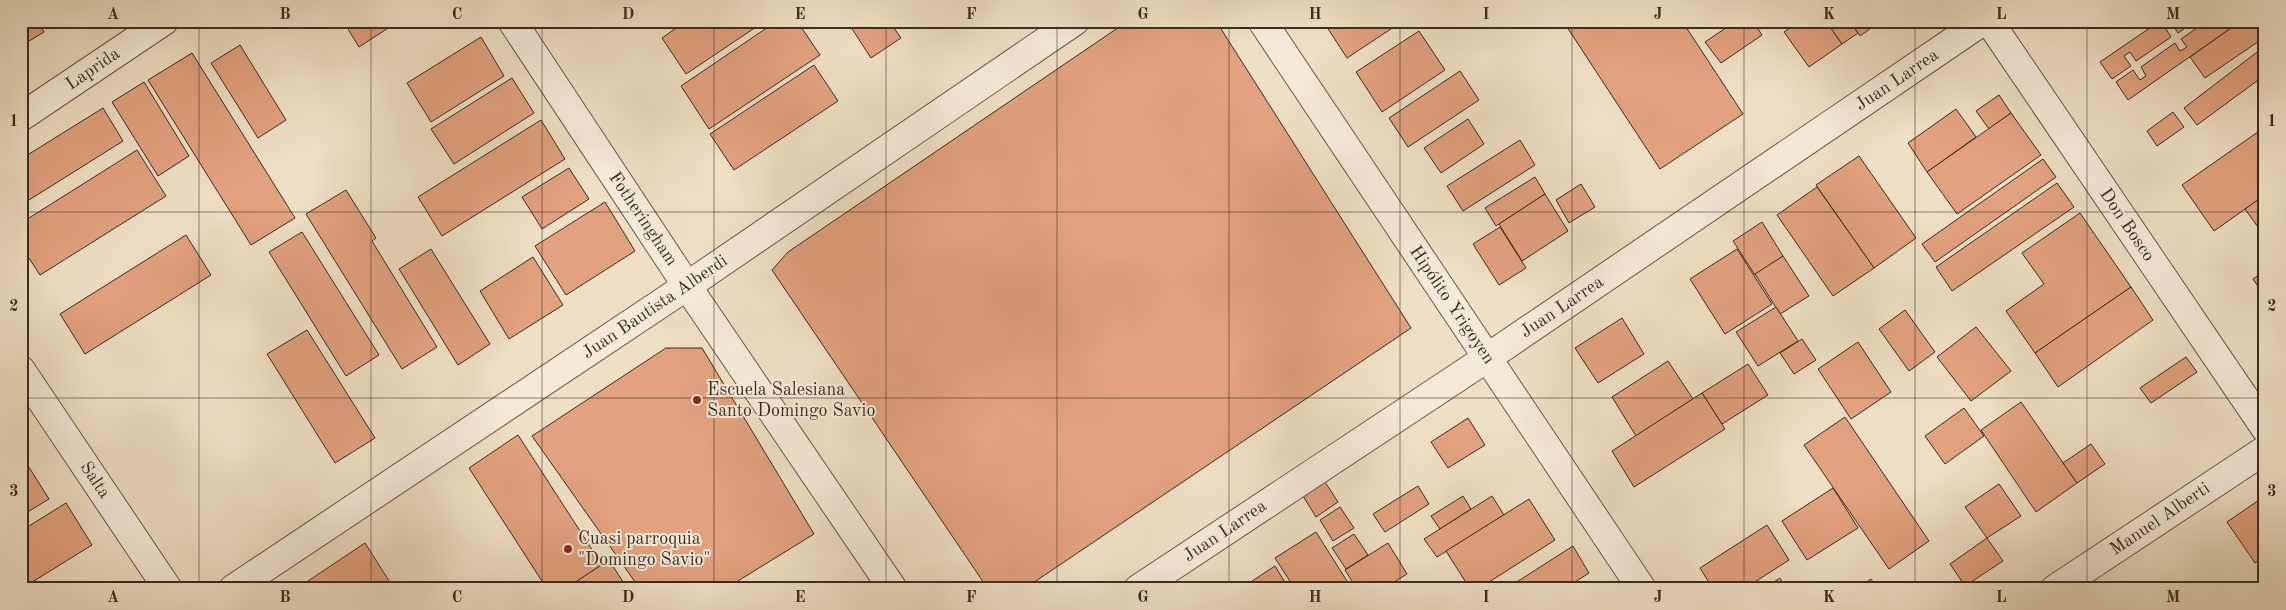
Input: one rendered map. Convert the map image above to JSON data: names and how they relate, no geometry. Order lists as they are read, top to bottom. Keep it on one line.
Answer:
{"streets":{"street":["Laprida","Juan Larrea","Fotheringham","Don Bosco","Hipólito Yrigoyen","Juan Bautista Alberdi","Salta","Manuel Alberti"]},"crossings":[["Juan Larrea","Hipólito Yrigoyen"],["Fotheringham","Juan Bautista Alberdi"]],"places":["Escuela Salesiana Santo Domingo Savio","Cuasi parroquia \"Domingo Savio\""],"grid":{"columns":["A","B","C","D","E","F","G","H","I","J","K","L","M"],"rows":["1","2","3"]}}
